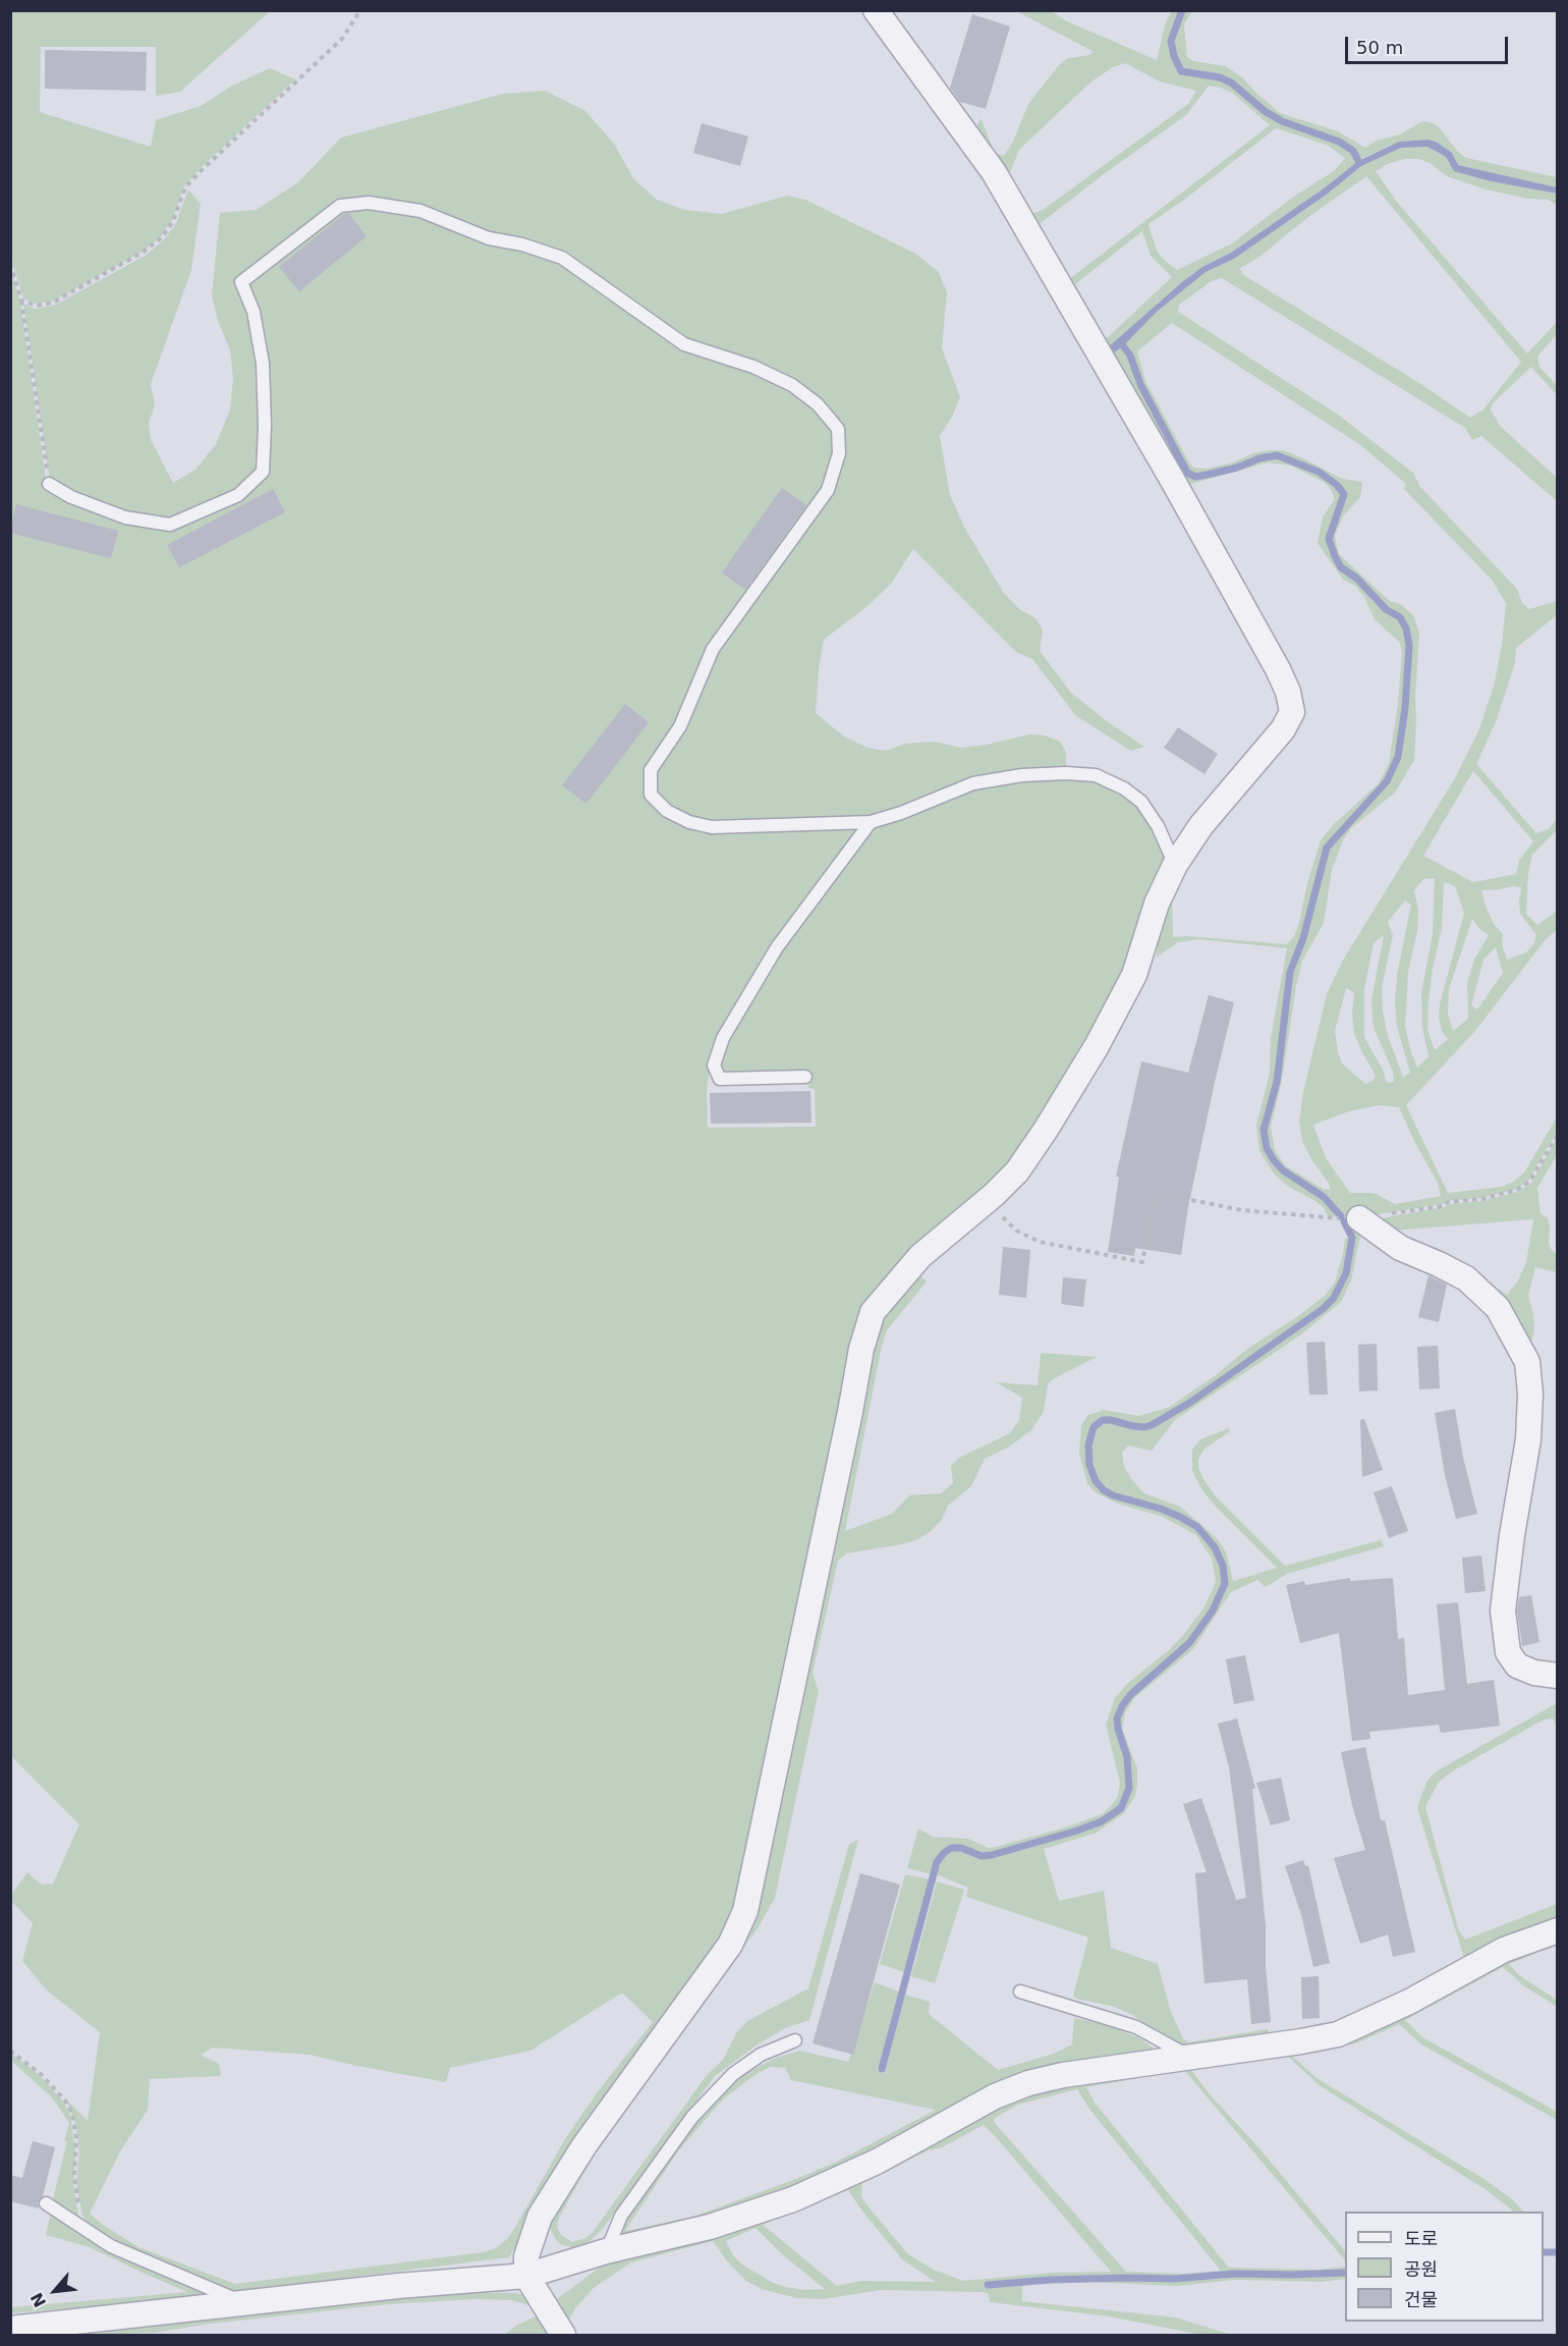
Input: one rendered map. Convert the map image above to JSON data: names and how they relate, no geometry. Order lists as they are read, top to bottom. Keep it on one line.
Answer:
{"legend":["도로","공원","건물"],"scale_bar":"50 m","north":"bottom left"}
